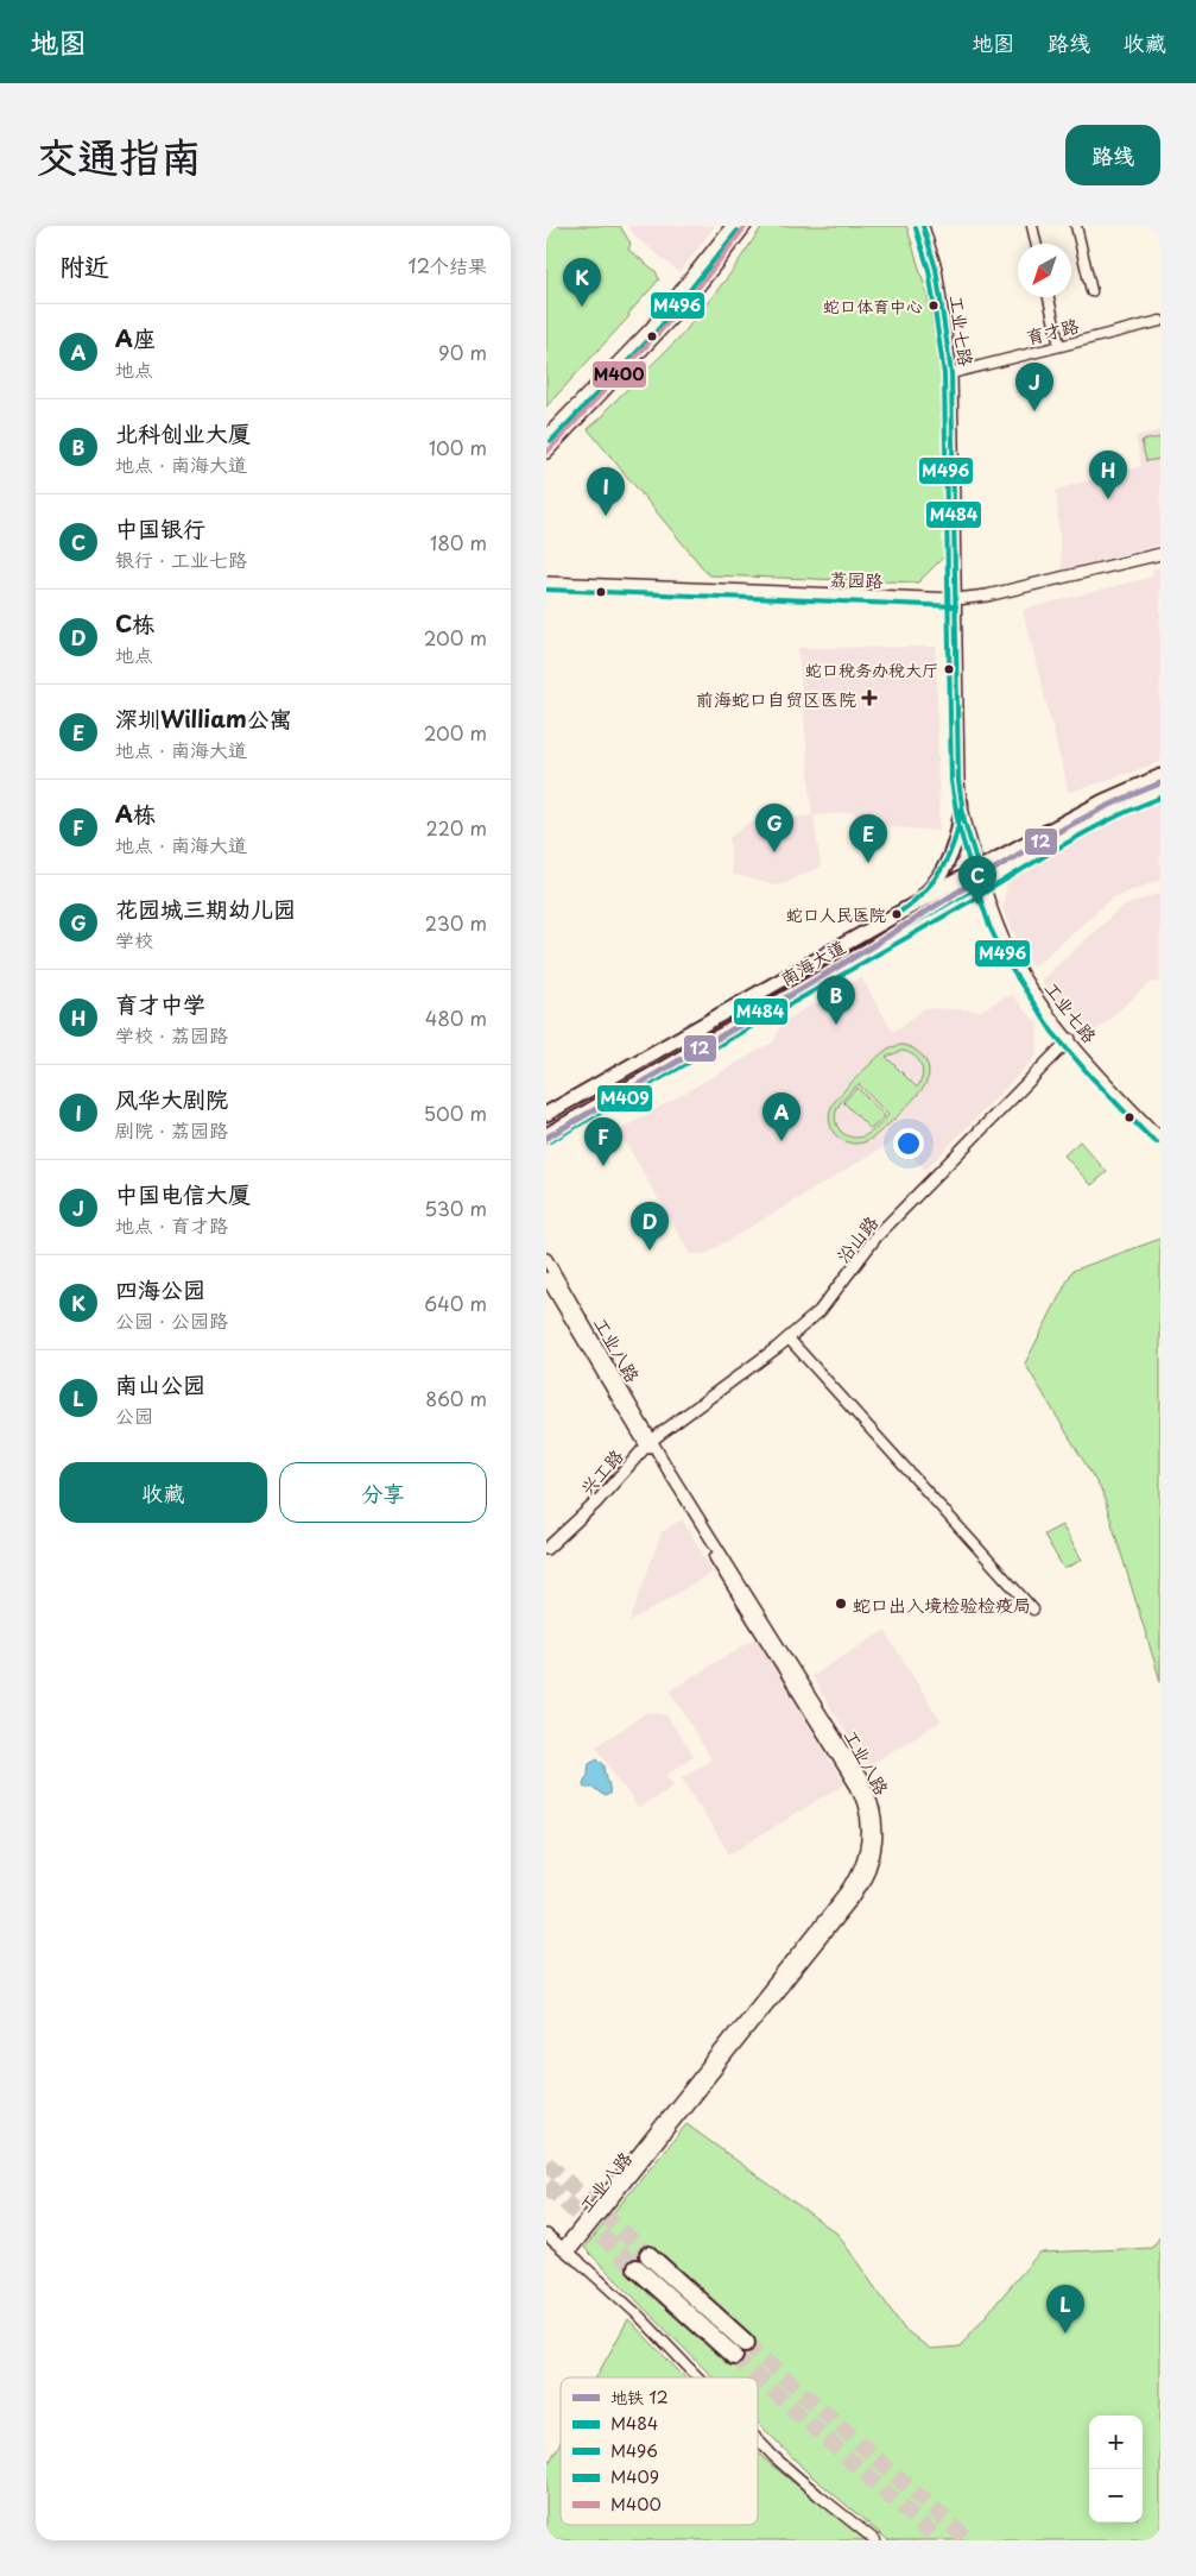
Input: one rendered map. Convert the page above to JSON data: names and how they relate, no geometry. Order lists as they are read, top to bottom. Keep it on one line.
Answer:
{"streets":{"main road":["南海大道"],"street":["工业七路","育才路","荔园路","沿山路","工业八路","兴工路"]},"crossings":[["工业七路","育才路"],["工业七路","荔园路"],["工业七路","南海大道"],["工业七路","沿山路"],["沿山路","工业八路"],["沿山路","兴工路"],["工业八路","兴工路"]],"places":{"other":["蛇口体育中心","蛇口税务办税大厅","蛇口人民医院","蛇口出入境检验检疫局"],"health":["前海蛇口自贸区医院"]},"lines":["transit line M484","transit line M400","transit line M496","metro line 12","transit line M409"],"legend":["地铁 12","M484","M496","M409","M400"],"north":"bottom left","page":{"header":"地图","nav":["地图","路线","收藏"],"title":"交通指南","buttons":["路线",["收藏","分享"]],"heading":["附近","12个结果"],"pins":["K","J","H","I","G","E","C","B","A","F","D","L"],"list":[{"mark":"A","name":"A座","note":"地点","value":"90 m"},{"mark":"B","name":"北科创业大厦","note":"地点 · 南海大道","value":"100 m"},{"mark":"C","name":"中国银行","note":"银行 · 工业七路","value":"180 m"},{"mark":"D","name":"C栋","note":"地点","value":"200 m"},{"mark":"E","name":"深圳William公寓","note":"地点 · 南海大道","value":"200 m"},{"mark":"F","name":"A栋","note":"地点 · 南海大道","value":"220 m"},{"mark":"G","name":"花园城三期幼儿园","note":"学校","value":"230 m"},{"mark":"H","name":"育才中学","note":"学校 · 荔园路","value":"480 m"},{"mark":"I","name":"风华大剧院","note":"剧院 · 荔园路","value":"500 m"},{"mark":"J","name":"中国电信大厦","note":"地点 · 育才路","value":"530 m"},{"mark":"K","name":"四海公园","note":"公园 · 公园路","value":"640 m"},{"mark":"L","name":"南山公园","note":"公园","value":"860 m"}],"map_buttons":["+","−"]}}
